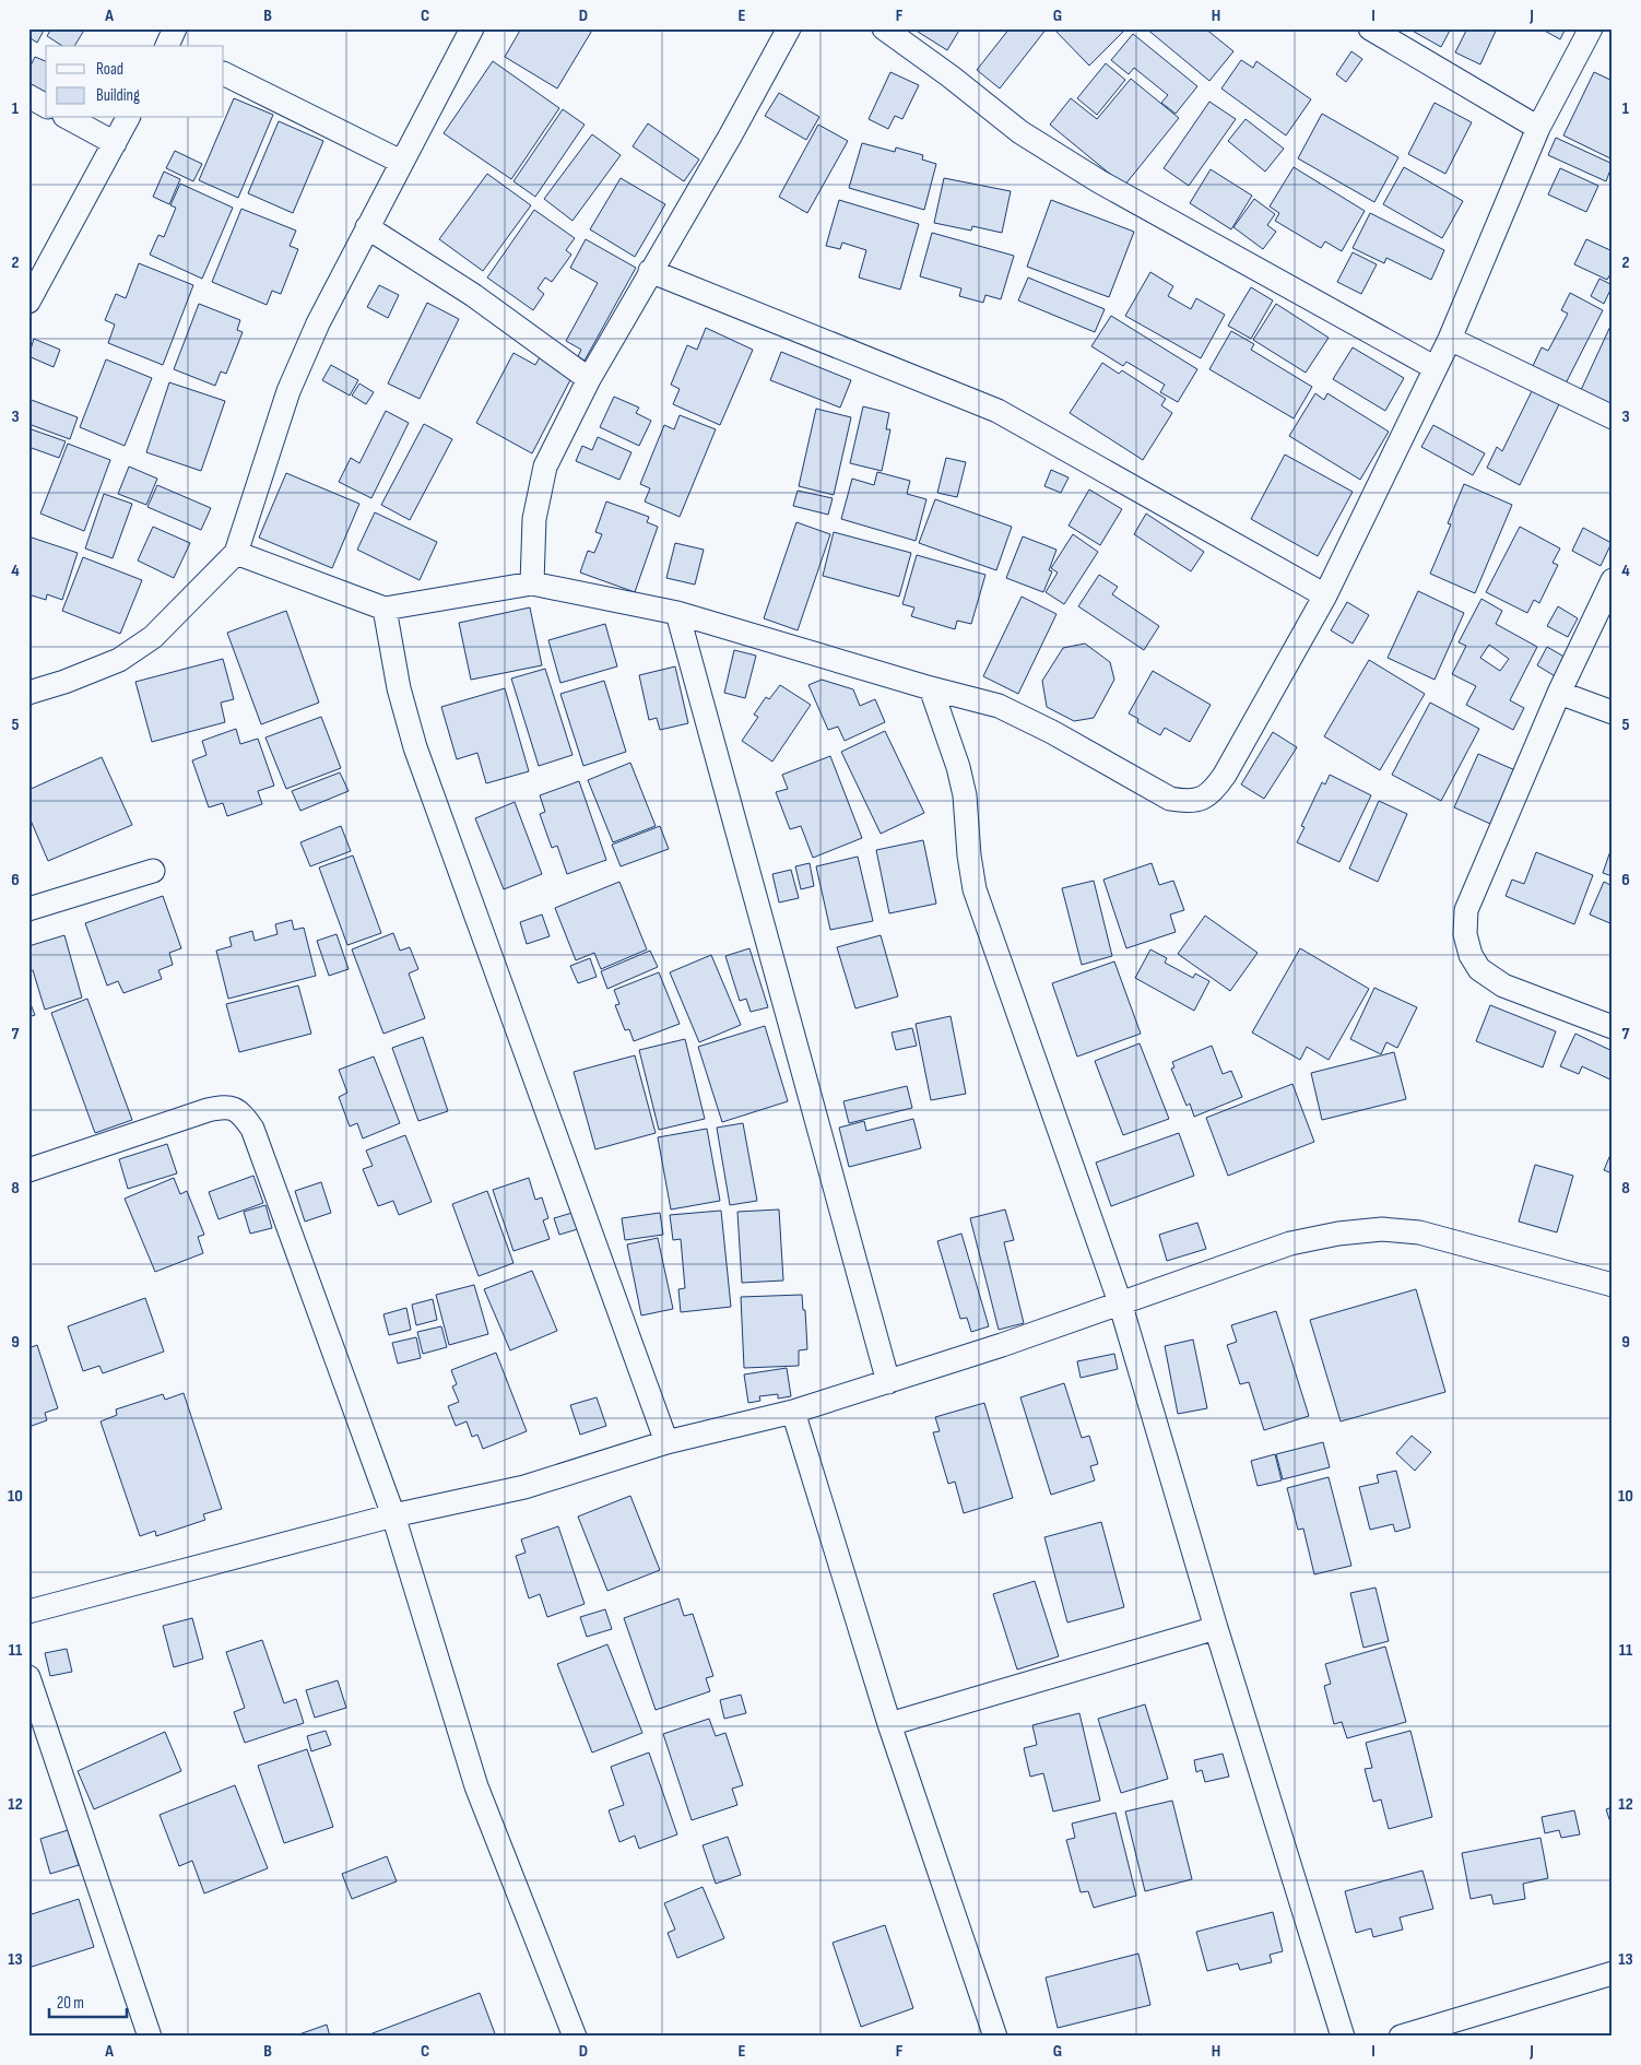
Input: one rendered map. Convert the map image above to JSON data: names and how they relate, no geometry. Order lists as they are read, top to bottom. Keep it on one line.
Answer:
{"legend":["Road","Building"],"scale_bar":"20 m","grid":{"columns":["A","B","C","D","E","F","G","H","I","J"],"rows":["1","2","3","4","5","6","7","8","9","10","11","12","13"]}}
